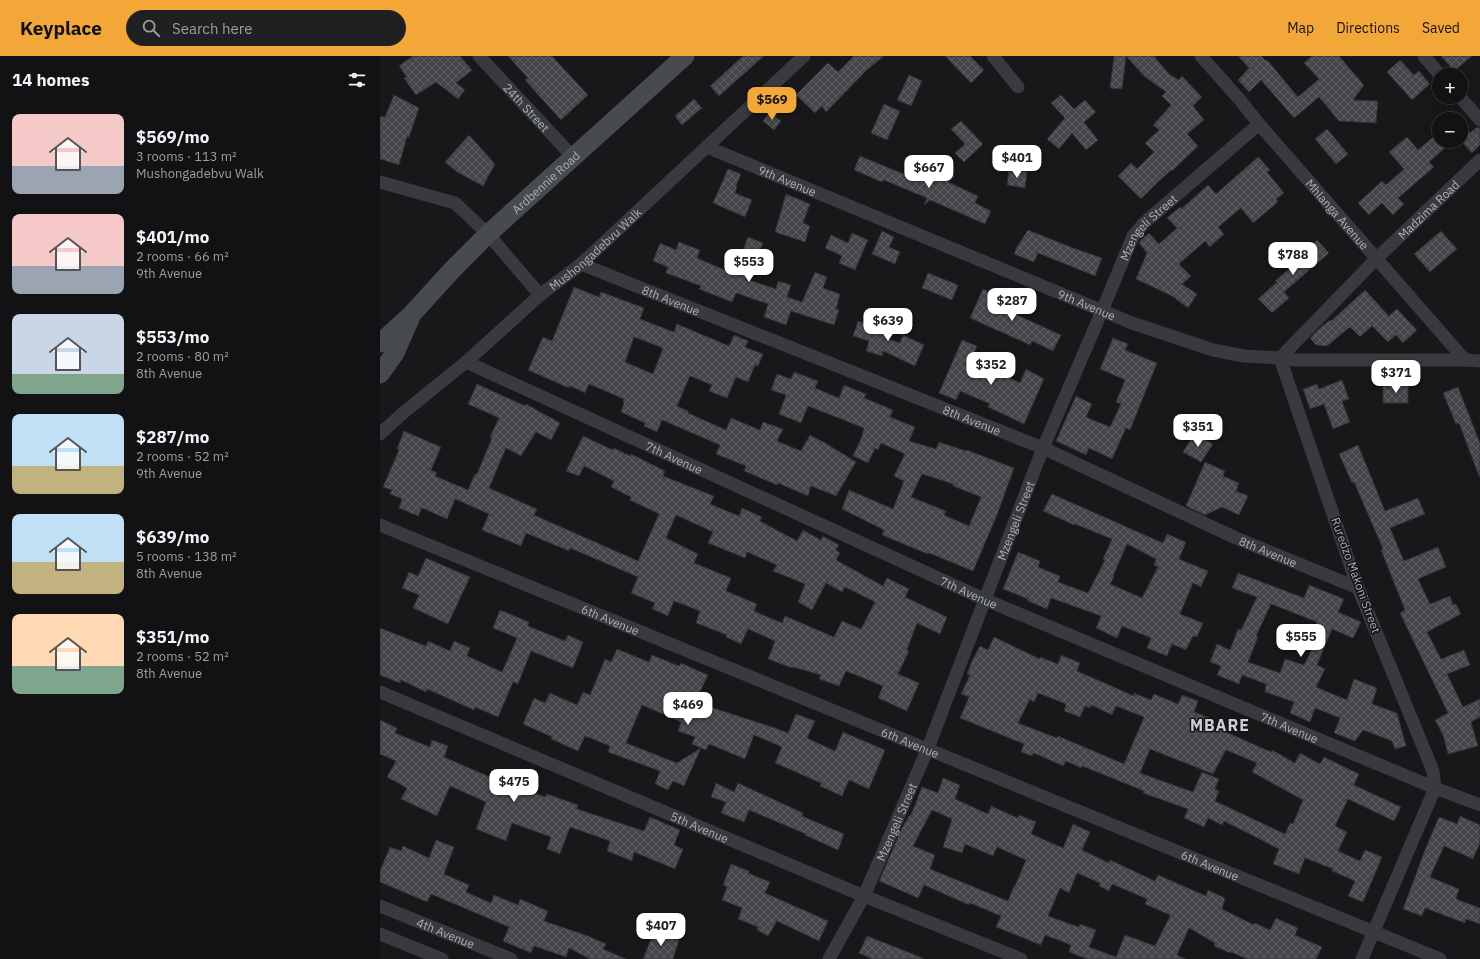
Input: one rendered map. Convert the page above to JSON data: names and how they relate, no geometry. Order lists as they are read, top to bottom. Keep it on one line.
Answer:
{"streets":{"main road":["Ardbennie Road"],"street":["24th Street","9th Avenue","Madzima Road","Mhlanga Avenue","Mzengeli Street","Mushongadebvu Walk","8th Avenue","7th Avenue","Ruredzo Makoni Street","6th Avenue","5th Avenue","4th Avenue"]},"crossings":[["24th Street","Ardbennie Road"],["9th Avenue","Mzengeli Street"],["9th Avenue","Mushongadebvu Walk"],["9th Avenue","Ruredzo Makoni Street"],["Madzima Road","Mhlanga Avenue"],["Mhlanga Avenue","Mzengeli Street"],["Mzengeli Street","8th Avenue"],["Mzengeli Street","7th Avenue"],["Mzengeli Street","6th Avenue"],["Mzengeli Street","5th Avenue"],["Mushongadebvu Walk","8th Avenue"],["Mushongadebvu Walk","7th Avenue"],["8th Avenue","Ruredzo Makoni Street"],["7th Avenue","Ruredzo Makoni Street"]],"districts":["MBARE"],"page":{"header":"Keyplace","search":"Search here","nav":["Map","Directions","Saved"],"heading":"14 homes","map_buttons":["+","−"],"price":["$569","$401","$667","$788","$553","$287","$639","$352","$371","$351","$555","$469","$475","$407"],"list":[{"name":"$569/mo","note":"3 rooms · 113 m² · Mushongadebvu Walk"},{"name":"$401/mo","note":"2 rooms · 66 m² · 9th Avenue"},{"name":"$553/mo","note":"2 rooms · 80 m² · 8th Avenue"},{"name":"$287/mo","note":"2 rooms · 52 m² · 9th Avenue"},{"name":"$639/mo","note":"5 rooms · 138 m² · 8th Avenue"},{"name":"$351/mo","note":"2 rooms · 52 m² · 8th Avenue"}]}}
